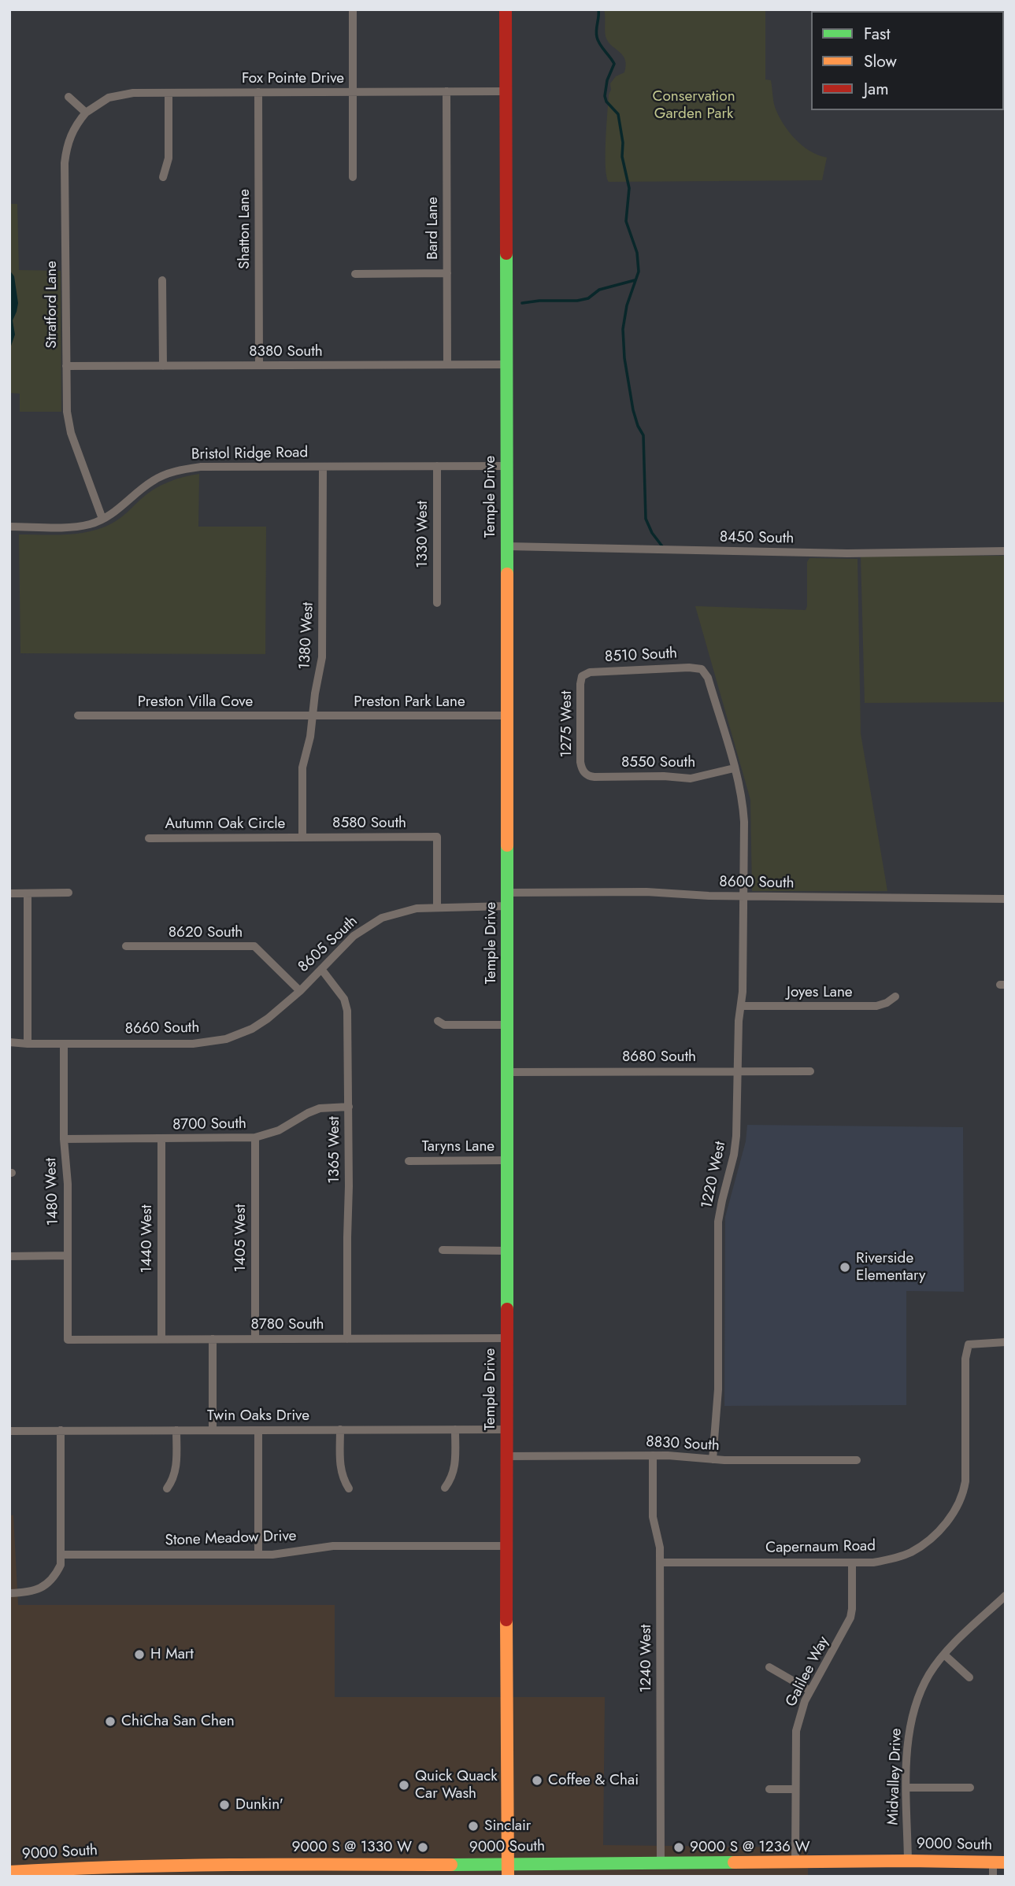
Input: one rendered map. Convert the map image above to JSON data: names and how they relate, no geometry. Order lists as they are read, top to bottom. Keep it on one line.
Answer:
{"streets":{"street":["Fox Pointe Drive","Bard Lane","Shatton Lane","Stratford Lane","8380 South","Bristol Ridge Road","Temple Drive","1330 West","8450 South","1380 West","8510 South","Preston Villa Cove","Preston Park Lane","1275 West","8550 South","8580 South","Autumn Oak Circle","8600 South","8620 South","8605 South","Joyes Lane","8660 South","8680 South","8700 South","Taryns Lane","1365 West","1220 West","1480 West","1405 West","1440 West","8780 South","Twin Oaks Drive","8830 South","Stone Meadow Drive","Capernaum Road","1240 West","Galilee Way","Midvalley Drive","9000 South"]},"crossings":[["Fox Pointe Drive","Bard Lane"],["Fox Pointe Drive","Shatton Lane"],["Fox Pointe Drive","Stratford Lane"],["Fox Pointe Drive","Temple Drive"],["Bard Lane","8380 South"],["Shatton Lane","8380 South"],["Stratford Lane","8380 South"],["Stratford Lane","Bristol Ridge Road"],["8380 South","Temple Drive"],["Bristol Ridge Road","Temple Drive"],["Bristol Ridge Road","1330 West"],["Bristol Ridge Road","1380 West"],["Temple Drive","8450 South"],["Temple Drive","Preston Park Lane"],["Temple Drive","8600 South"],["Temple Drive","8605 South"],["Temple Drive","8680 South"],["Temple Drive","Taryns Lane"],["Temple Drive","8780 South"],["Temple Drive","Twin Oaks Drive"],["Temple Drive","8830 South"],["Temple Drive","Stone Meadow Drive"],["Temple Drive","9000 South"],["1380 West","Preston Villa Cove"],["1380 West","Preston Park Lane"],["1380 West","8580 South"],["1380 West","Autumn Oak Circle"],["8510 South","1275 West"],["8510 South","1220 West"],["Preston Villa Cove","Preston Park Lane"],["1275 West","8550 South"],["8550 South","1220 West"],["8580 South","Autumn Oak Circle"],["8580 South","8605 South"],["8600 South","1220 West"],["8620 South","8605 South"],["8620 South","8660 South"],["8605 South","8660 South"],["8605 South","1365 West"],["Joyes Lane","1220 West"],["8660 South","1480 West"],["8680 South","1220 West"],["8700 South","1365 West"],["8700 South","1480 West"],["8700 South","1405 West"],["8700 South","1440 West"],["1365 West","8780 South"],["1220 West","8830 South"],["1480 West","8780 South"],["1405 West","8780 South"],["1440 West","8780 South"],["8830 South","1240 West"],["Capernaum Road","1240 West"],["Capernaum Road","Galilee Way"],["1240 West","9000 South"],["Galilee Way","9000 South"],["Midvalley Drive","9000 South"]],"parks":["Conservation Garden Park"],"places":["Riverside Elementary","H Mart","ChiCha San Chen","Coffee & Chai","Quick Quack Car Wash","Dunkin'","Sinclair","9000 S @ 1330 W","9000 S @ 1236 W"],"legend":["Fast","Slow","Jam"]}
